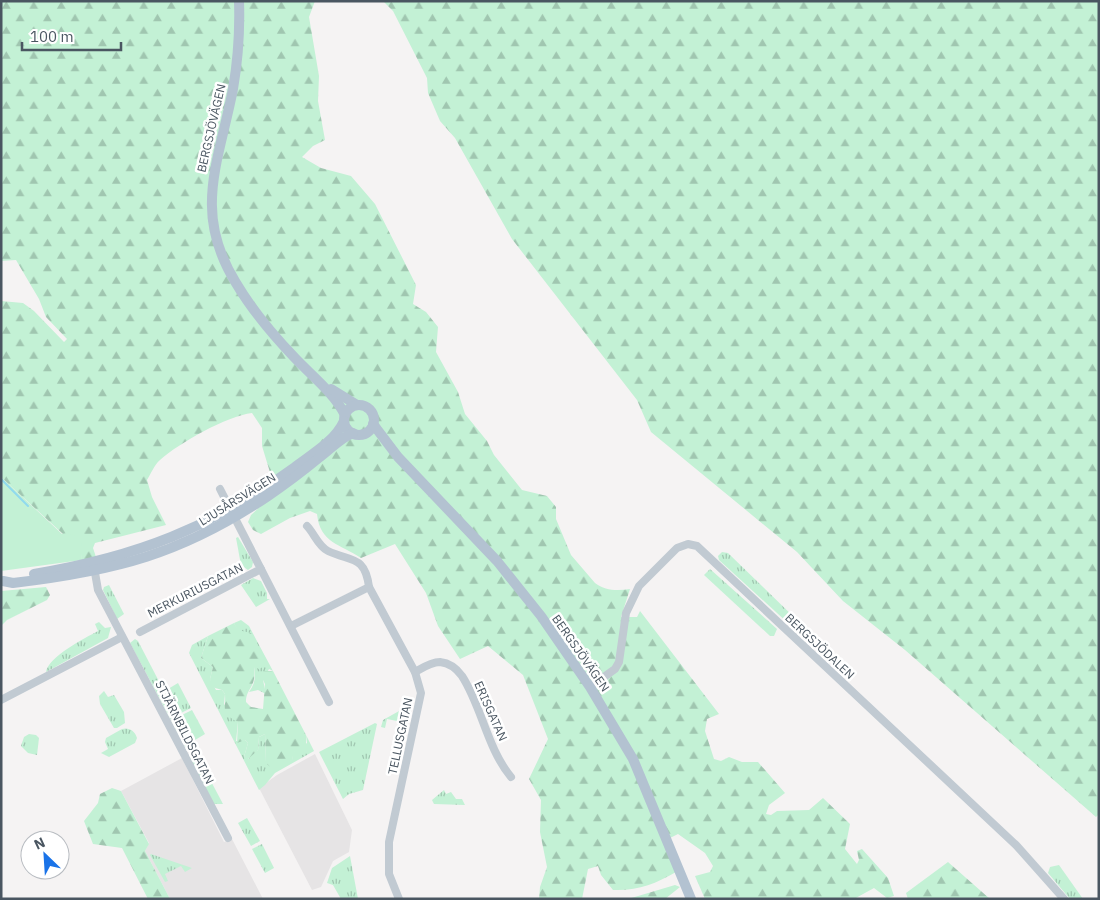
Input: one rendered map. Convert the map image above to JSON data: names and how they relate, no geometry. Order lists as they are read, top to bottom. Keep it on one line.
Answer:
{"streets":{"main road":["BERGSJÖVÄGEN","LJUSÅRSVÄGEN"],"street":["MERKURIUSGATAN","BERGSJÖDALEN","ERISGATAN","STJÄRNBILDSGATAN","TELLUSGATAN"]},"crossings":[["BERGSJÖVÄGEN","LJUSÅRSVÄGEN"],["BERGSJÖVÄGEN","BERGSJÖDALEN"],["LJUSÅRSVÄGEN","MERKURIUSGATAN"],["LJUSÅRSVÄGEN","STJÄRNBILDSGATAN"],["ERISGATAN","TELLUSGATAN"]],"scale_bar":"100 m","north":"top left"}
